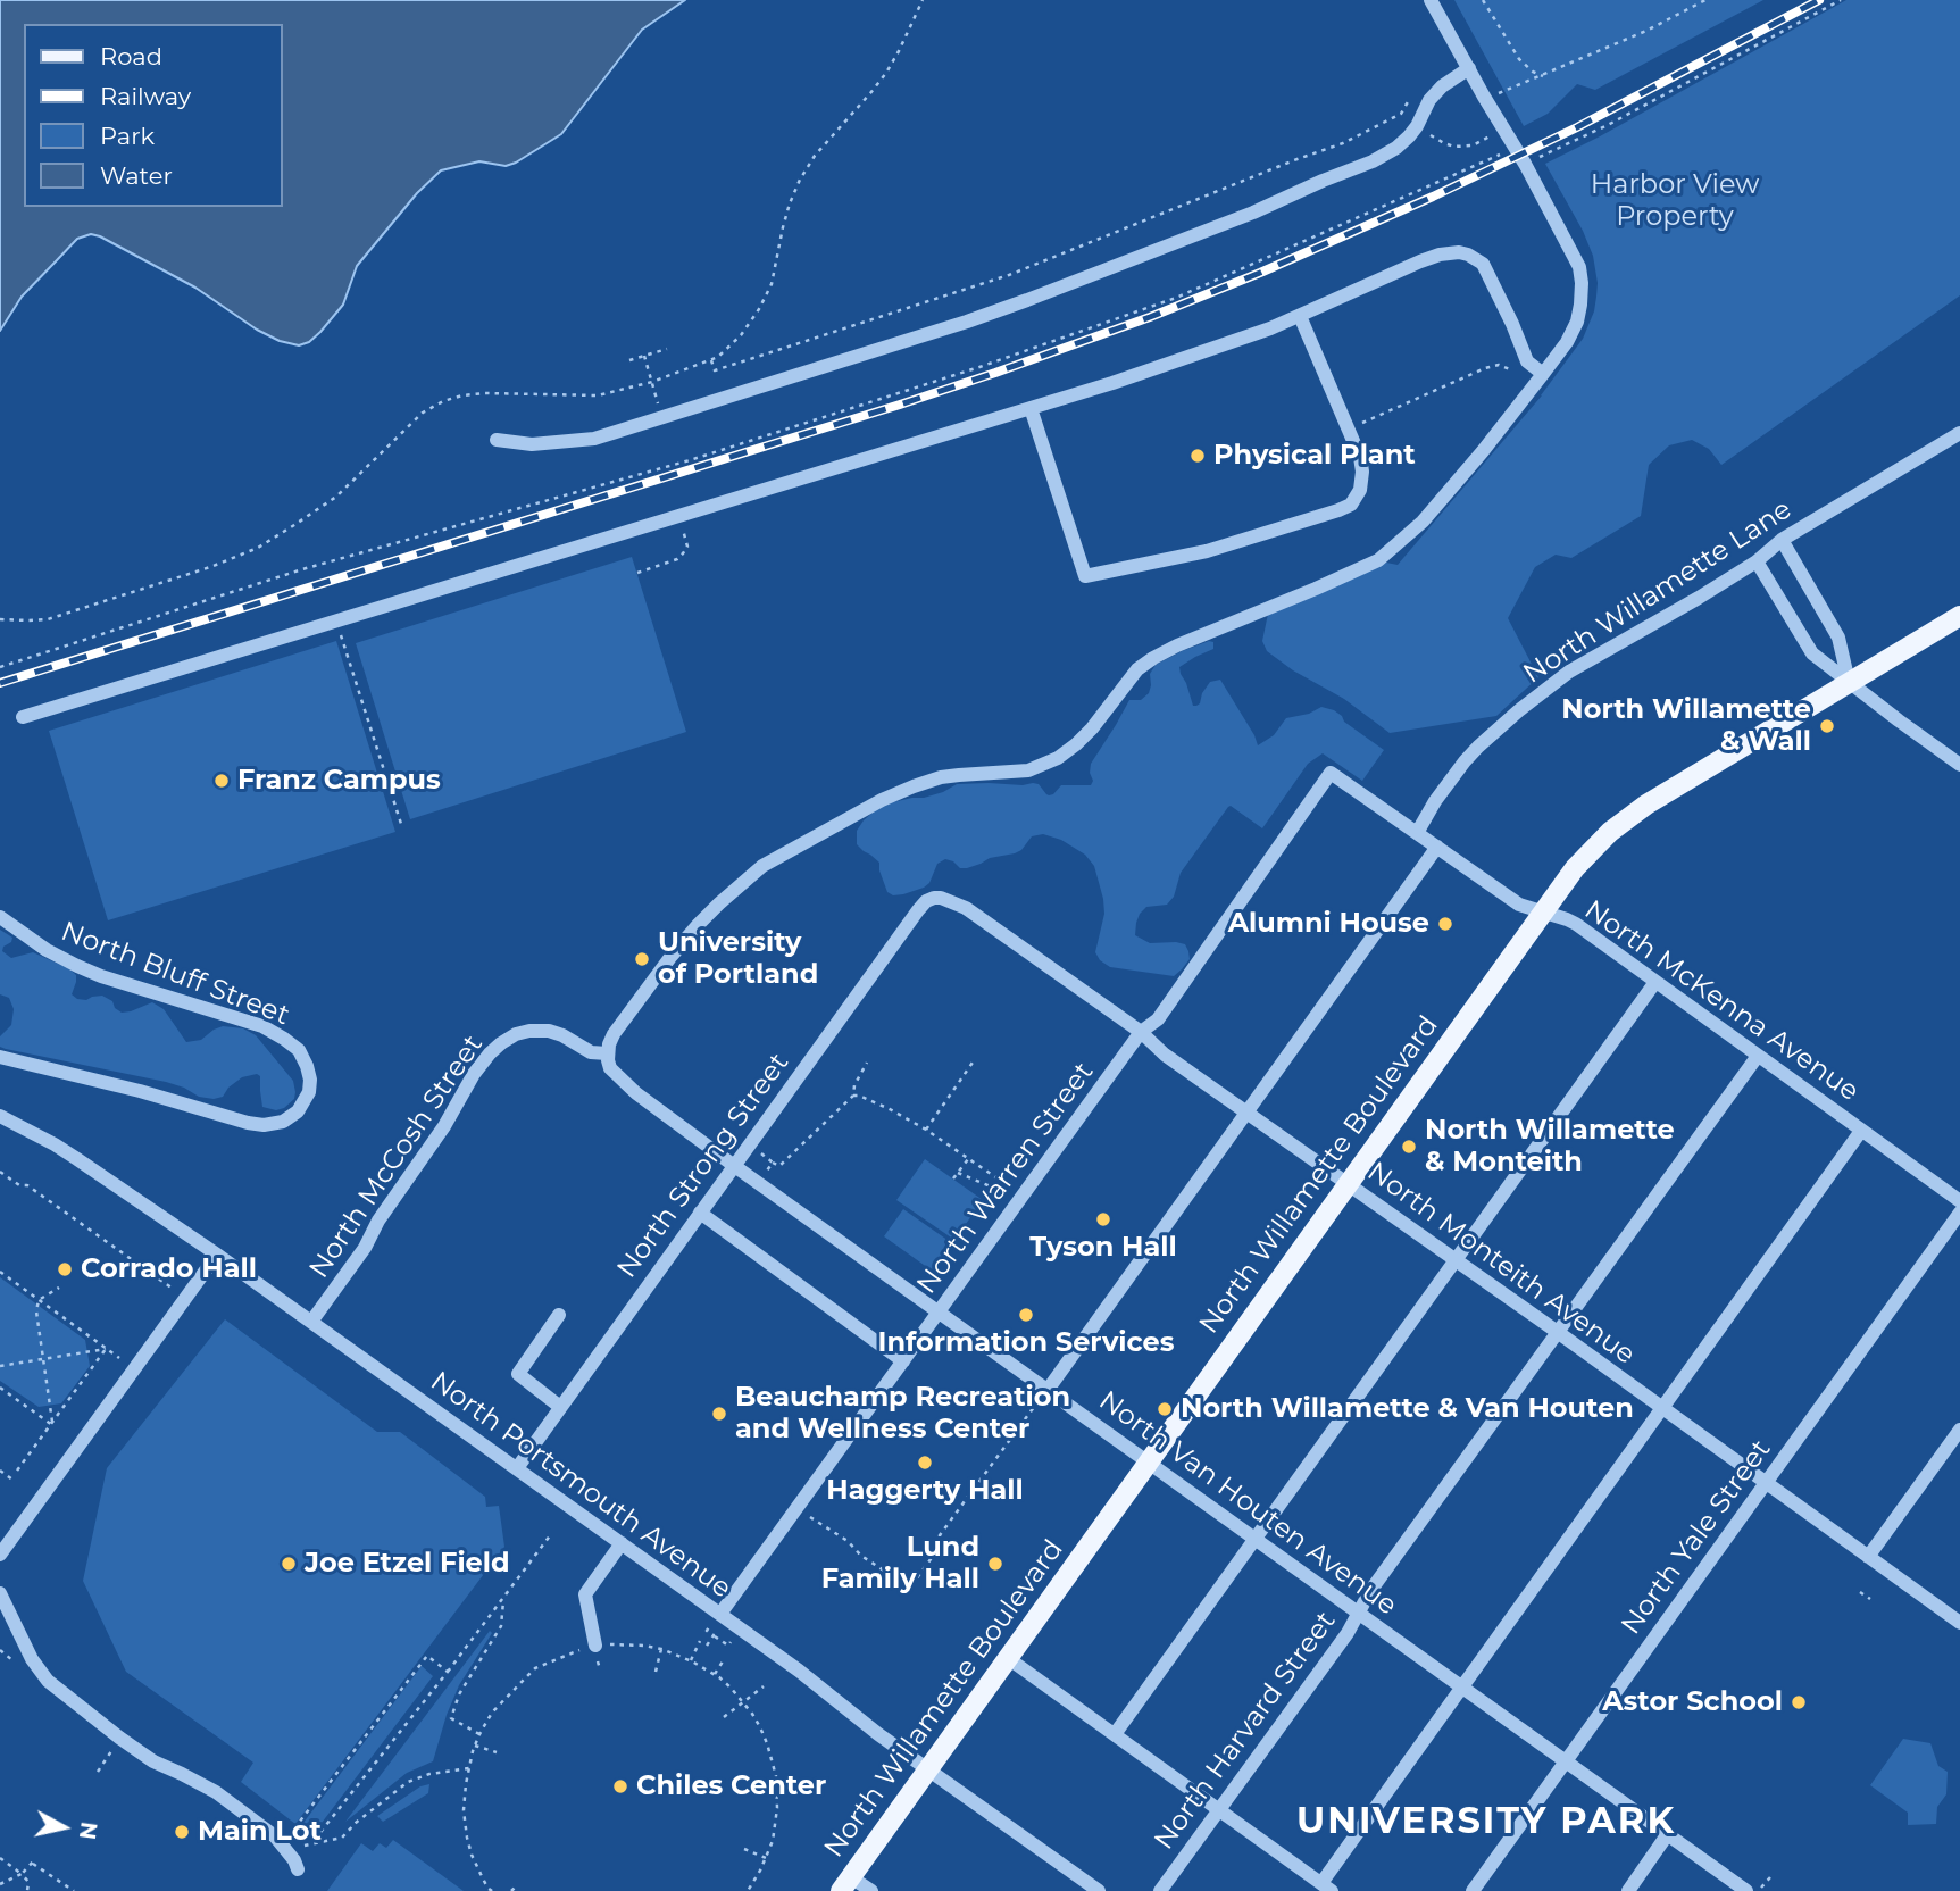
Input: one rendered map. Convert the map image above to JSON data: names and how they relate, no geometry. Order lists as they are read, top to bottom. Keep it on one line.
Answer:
{"streets":{"main road":["North Willamette Boulevard"],"street":["North Willamette Lane","North Bluff Street","North McKenna Avenue","North McCosh Street","North Strong Street","North Warren Street","North Monteith Avenue","North Portsmouth Avenue","North Van Houten Avenue","North Yale Street","North Harvard Street"]},"crossings":[["North Willamette Lane","North McKenna Avenue"],["North McKenna Avenue","North Willamette Boulevard"],["North McKenna Avenue","North Warren Street"],["North McKenna Avenue","North Harvard Street"],["North McCosh Street","North Portsmouth Avenue"],["North McCosh Street","North Van Houten Avenue"],["North Strong Street","North Monteith Avenue"],["North Strong Street","North Portsmouth Avenue"],["North Strong Street","North Van Houten Avenue"],["North Willamette Boulevard","North Monteith Avenue"],["North Willamette Boulevard","North Portsmouth Avenue"],["North Willamette Boulevard","North Van Houten Avenue"],["North Warren Street","North Monteith Avenue"],["North Warren Street","North Portsmouth Avenue"],["North Warren Street","North Van Houten Avenue"],["North Monteith Avenue","North Yale Street"],["North Monteith Avenue","North Harvard Street"],["North Van Houten Avenue","North Yale Street"],["North Van Houten Avenue","North Harvard Street"]],"districts":["UNIVERSITY PARK"],"parks":["Harbor View Property"],"places":["Physical Plant","North Willamette & Wall","Franz Campus","Alumni House","University of Portland","North Willamette & Monteith","Tyson Hall","Corrado Hall","Information Services","North Willamette & Van Houten","Beauchamp Recreation and Wellness Center","Haggerty Hall","Joe Etzel Field","Lund Family Hall","Astor School","Chiles Center","Main Lot"],"legend":["Road","Railway","Park","Water"],"north":"right"}
